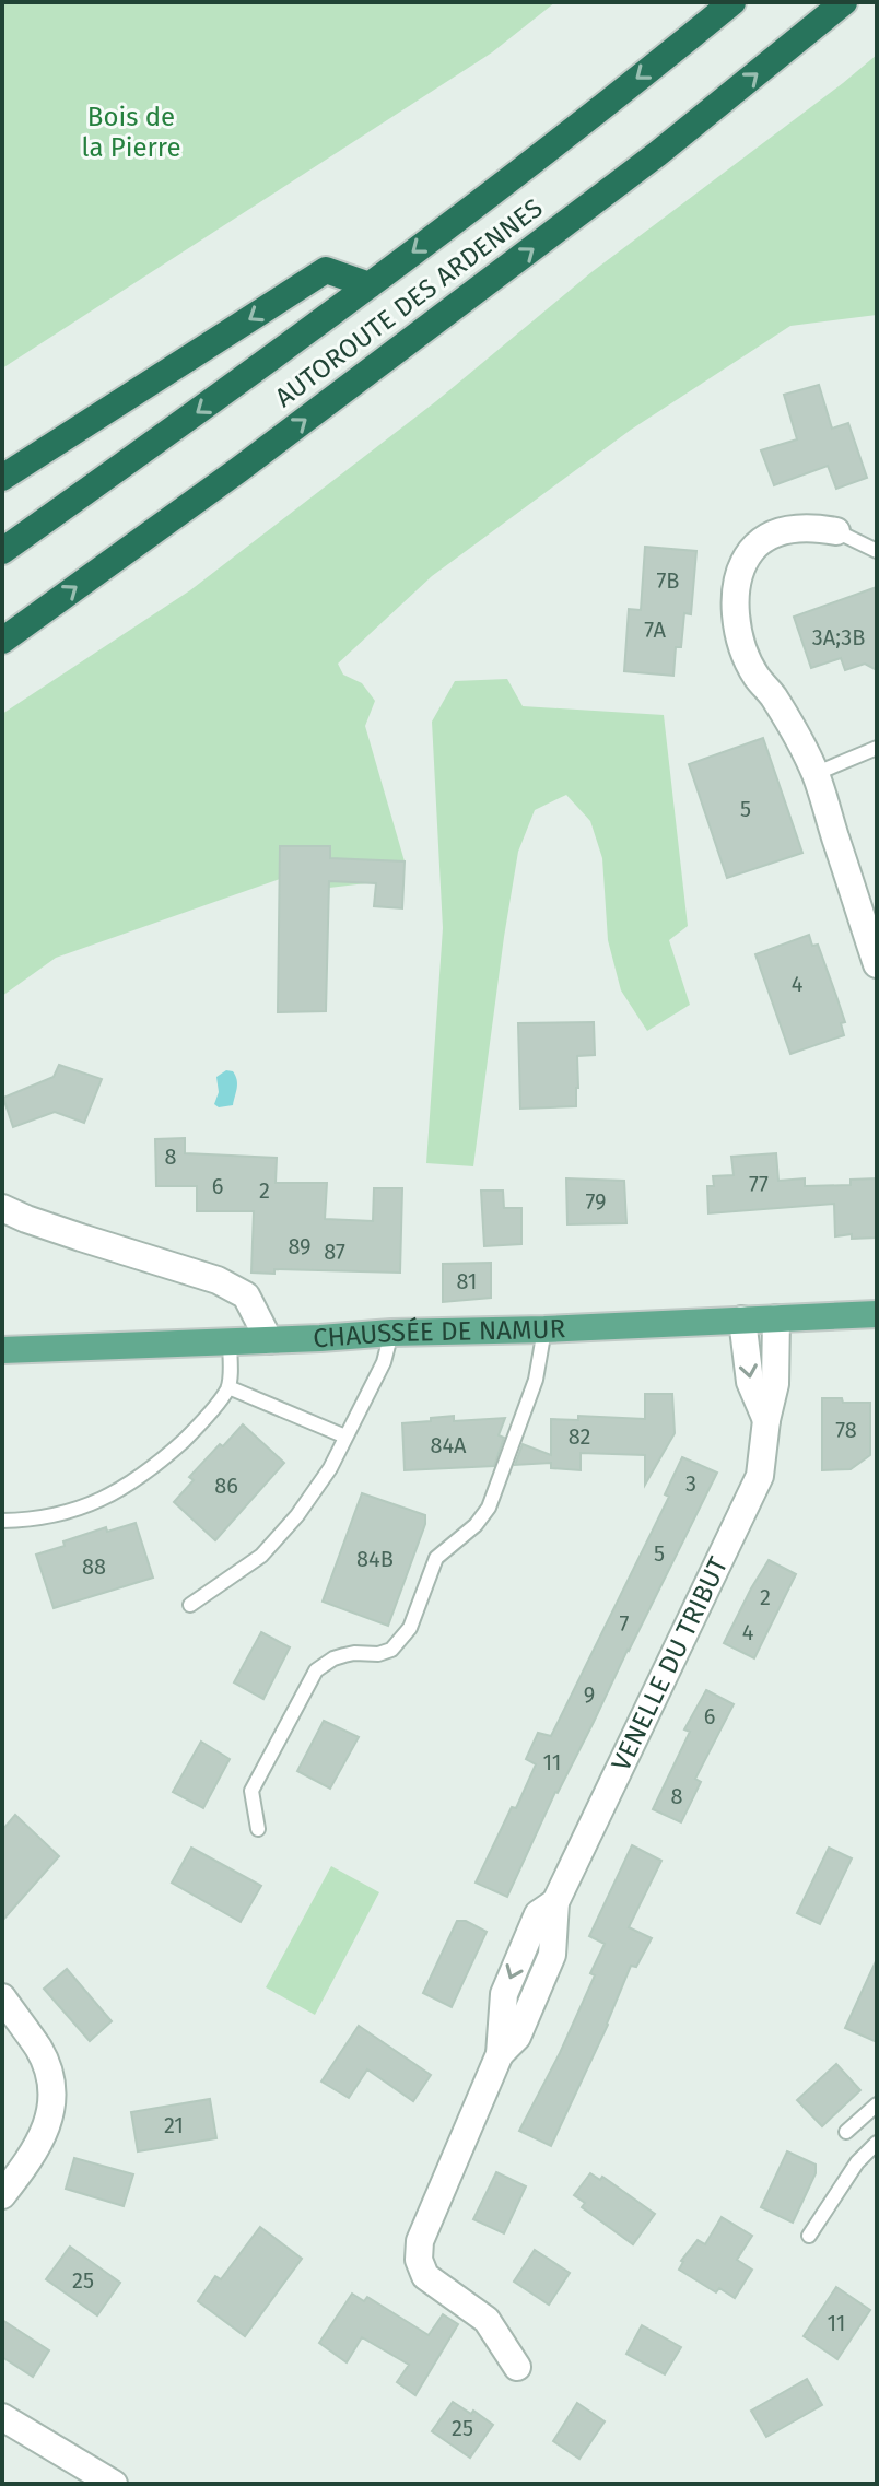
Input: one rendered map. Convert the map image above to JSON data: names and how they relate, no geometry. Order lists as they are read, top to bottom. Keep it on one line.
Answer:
{"streets":{"highway":["AUTOROUTE DES ARDENNES"],"main road":["CHAUSSÉE DE NAMUR"],"street":["VENELLE DU TRIBUT"]},"crossings":[["CHAUSSÉE DE NAMUR","VENELLE DU TRIBUT"]],"parks":["Bois de la Pierre"],"house_numbers":["7B","7A","3A;3B","5","4","8","77","6","2","79","89","87","81","78","82","84A","3","86","5","84B","88","2","7","4","9","6","11","8","21","25","11","25"]}
